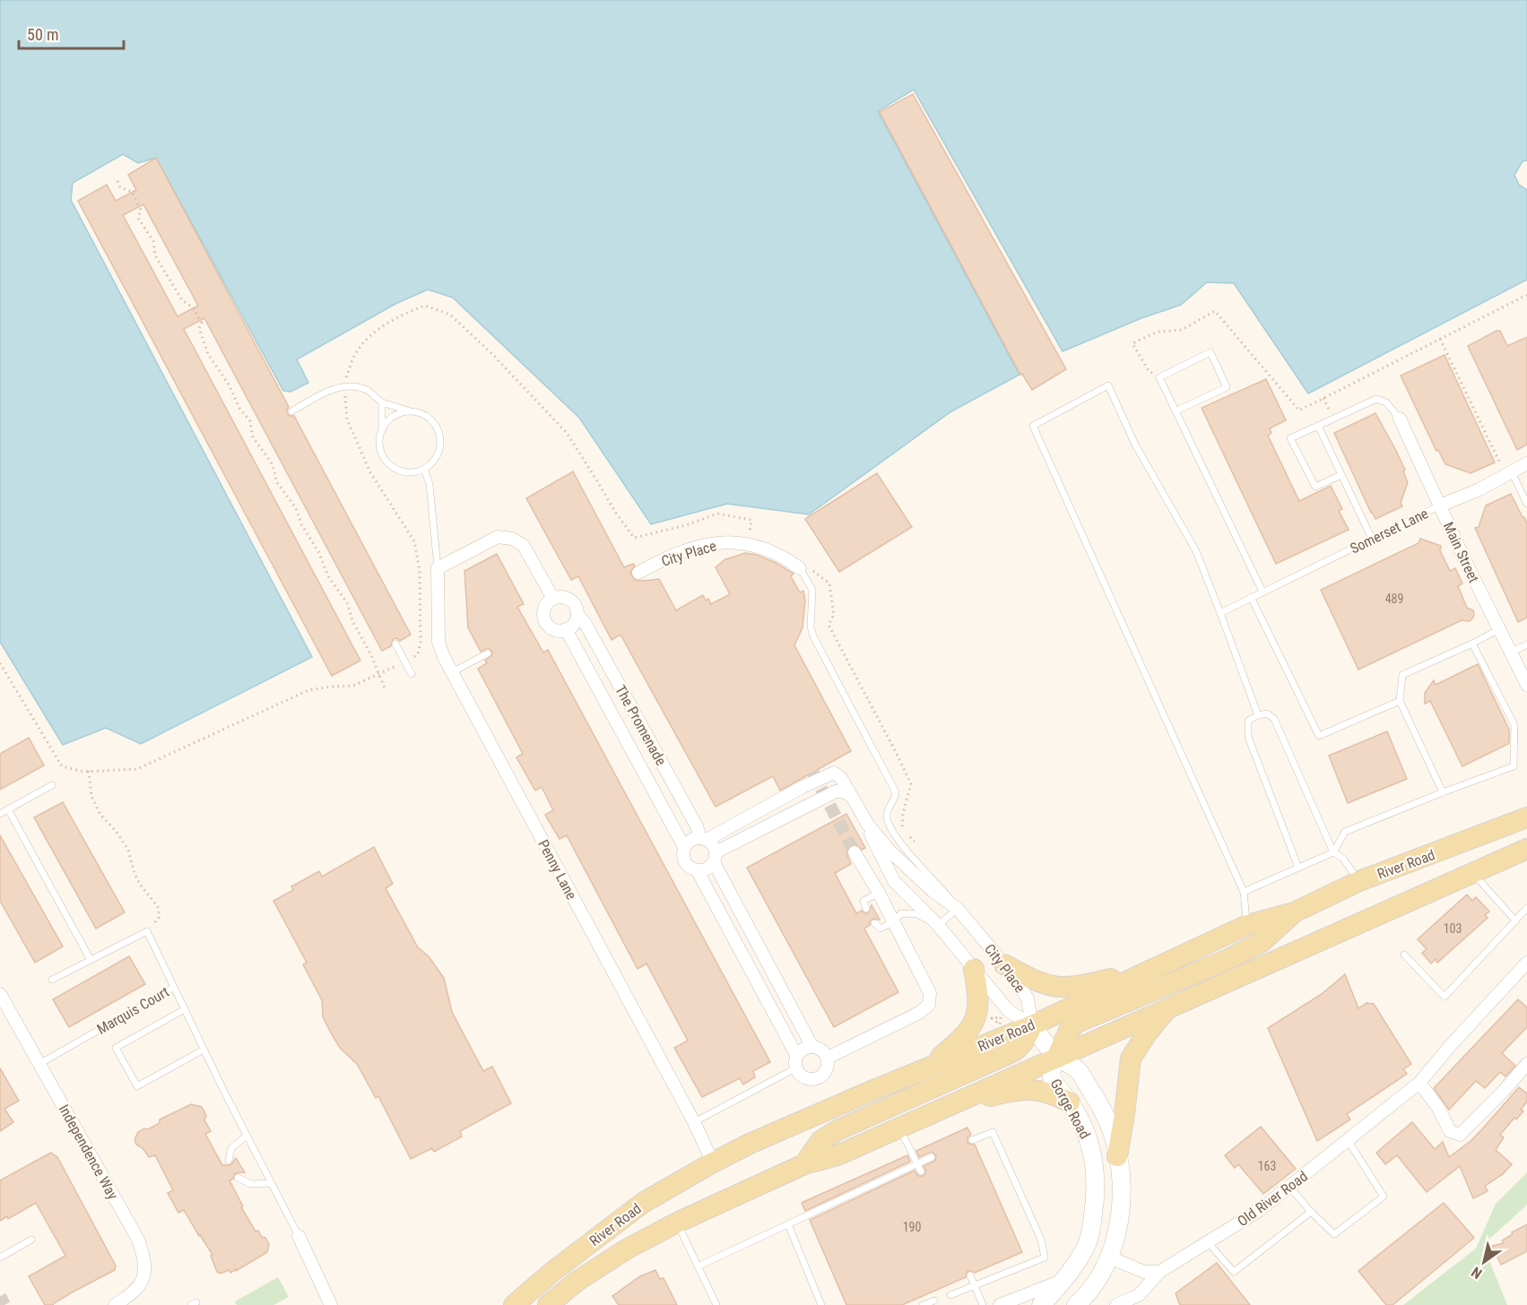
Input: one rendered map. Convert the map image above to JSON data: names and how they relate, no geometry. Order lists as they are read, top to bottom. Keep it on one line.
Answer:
{"streets":{"main road":["River Road","Gorge Road"],"street":["Somerset Lane","Main Street","City Place","The Promenade","Penny Lane","Independence Way","Old River Road"],"lane":["Marquis Court"]},"crossings":[["Somerset Lane","Main Street"],["City Place","The Promenade"],["City Place","River Road"],["City Place","Gorge Road"],["River Road","Penny Lane"],["River Road","Gorge Road"],["Marquis Court","Independence Way"]],"house_numbers":["489","103","163","190"],"scale_bar":"50 m","north":"bottom left"}
